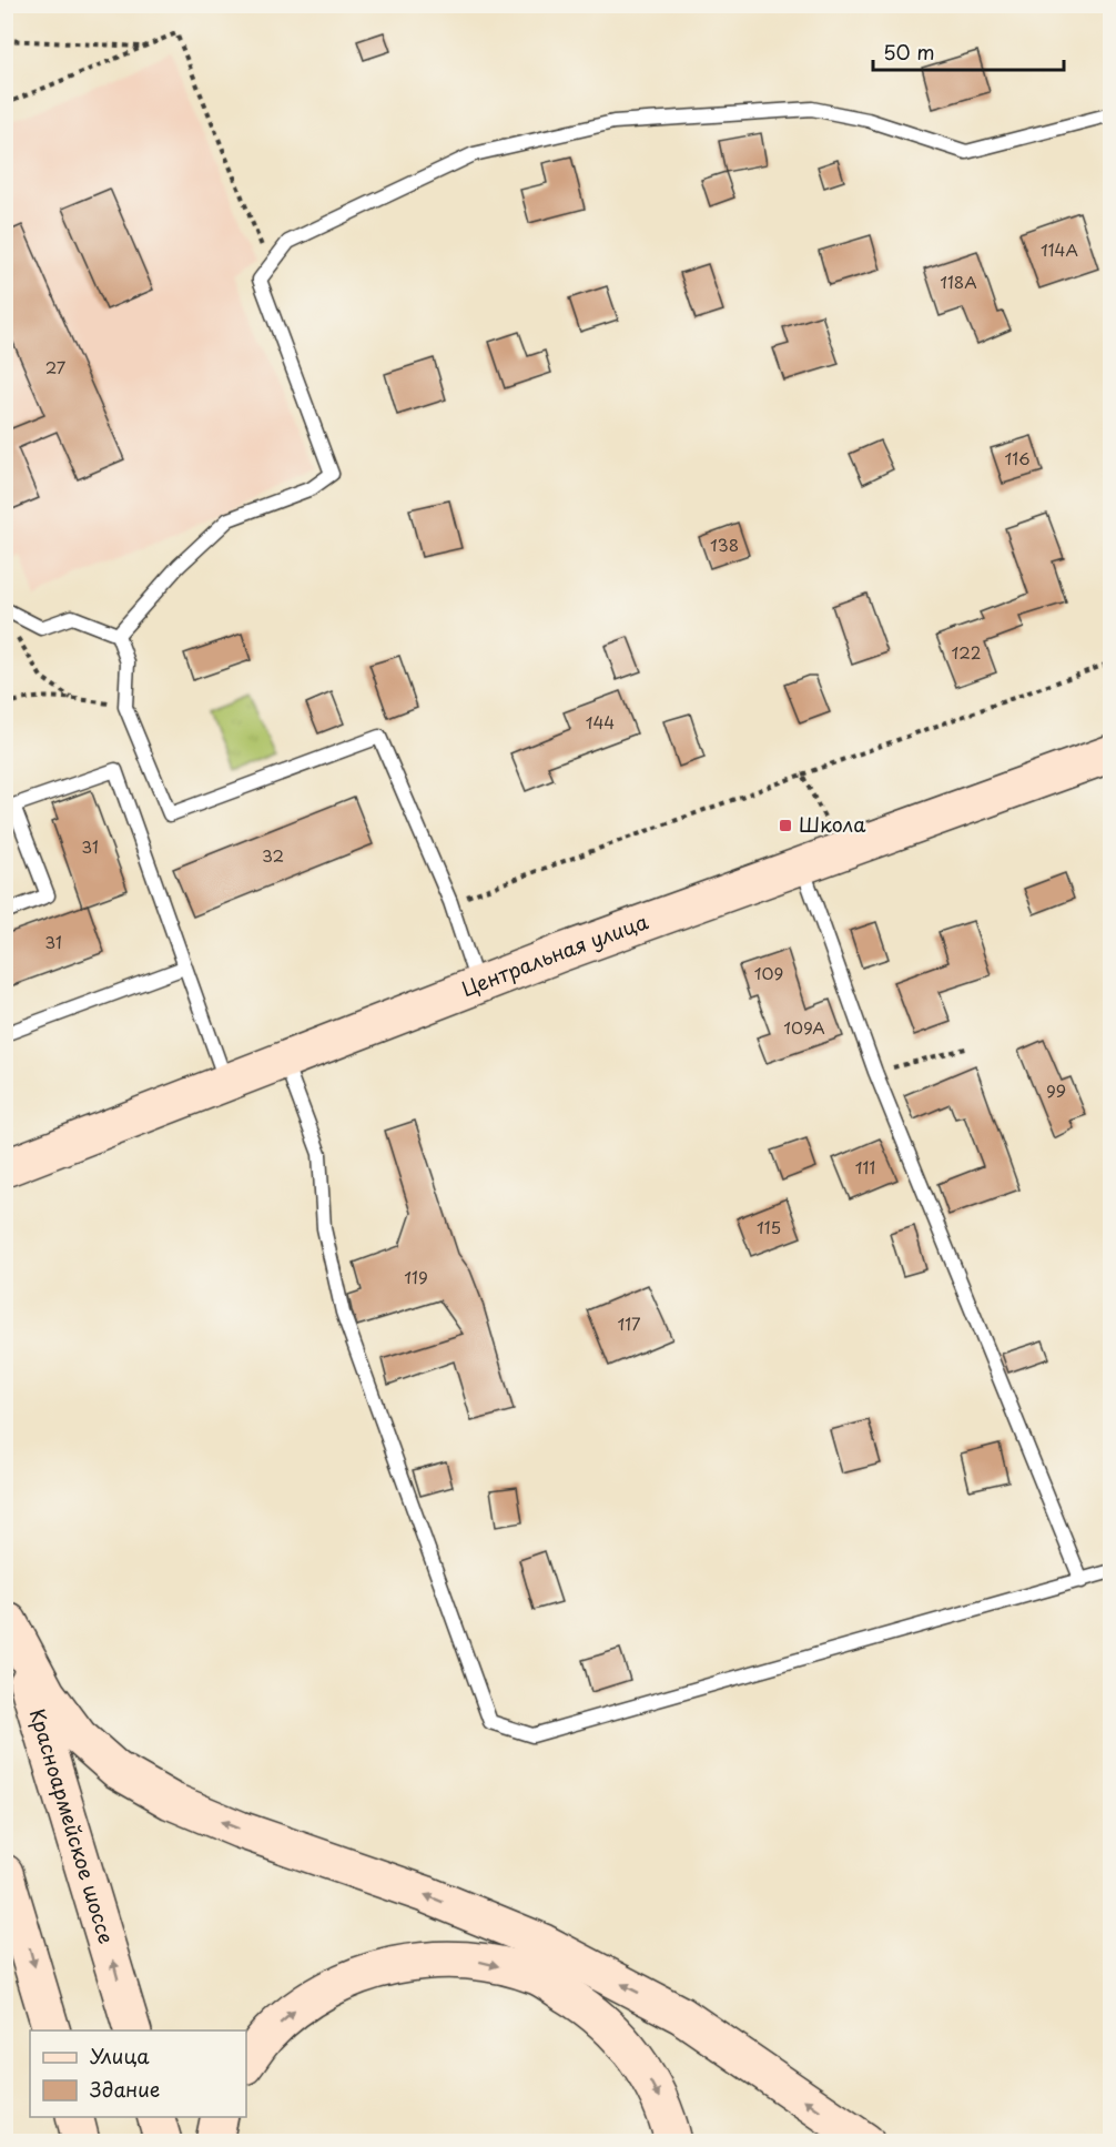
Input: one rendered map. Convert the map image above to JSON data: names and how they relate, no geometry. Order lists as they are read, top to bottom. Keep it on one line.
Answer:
{"streets":{"main road":["Центральная улица","Красноармейское шоссе"]},"places":{"transit":["Школа"]},"house_numbers":["114А","118А","27","116","138","122","144","31","32","31","109","109А","99","111","115","119","117"],"legend":["Улица","Здание"],"scale_bar":"50 m"}
